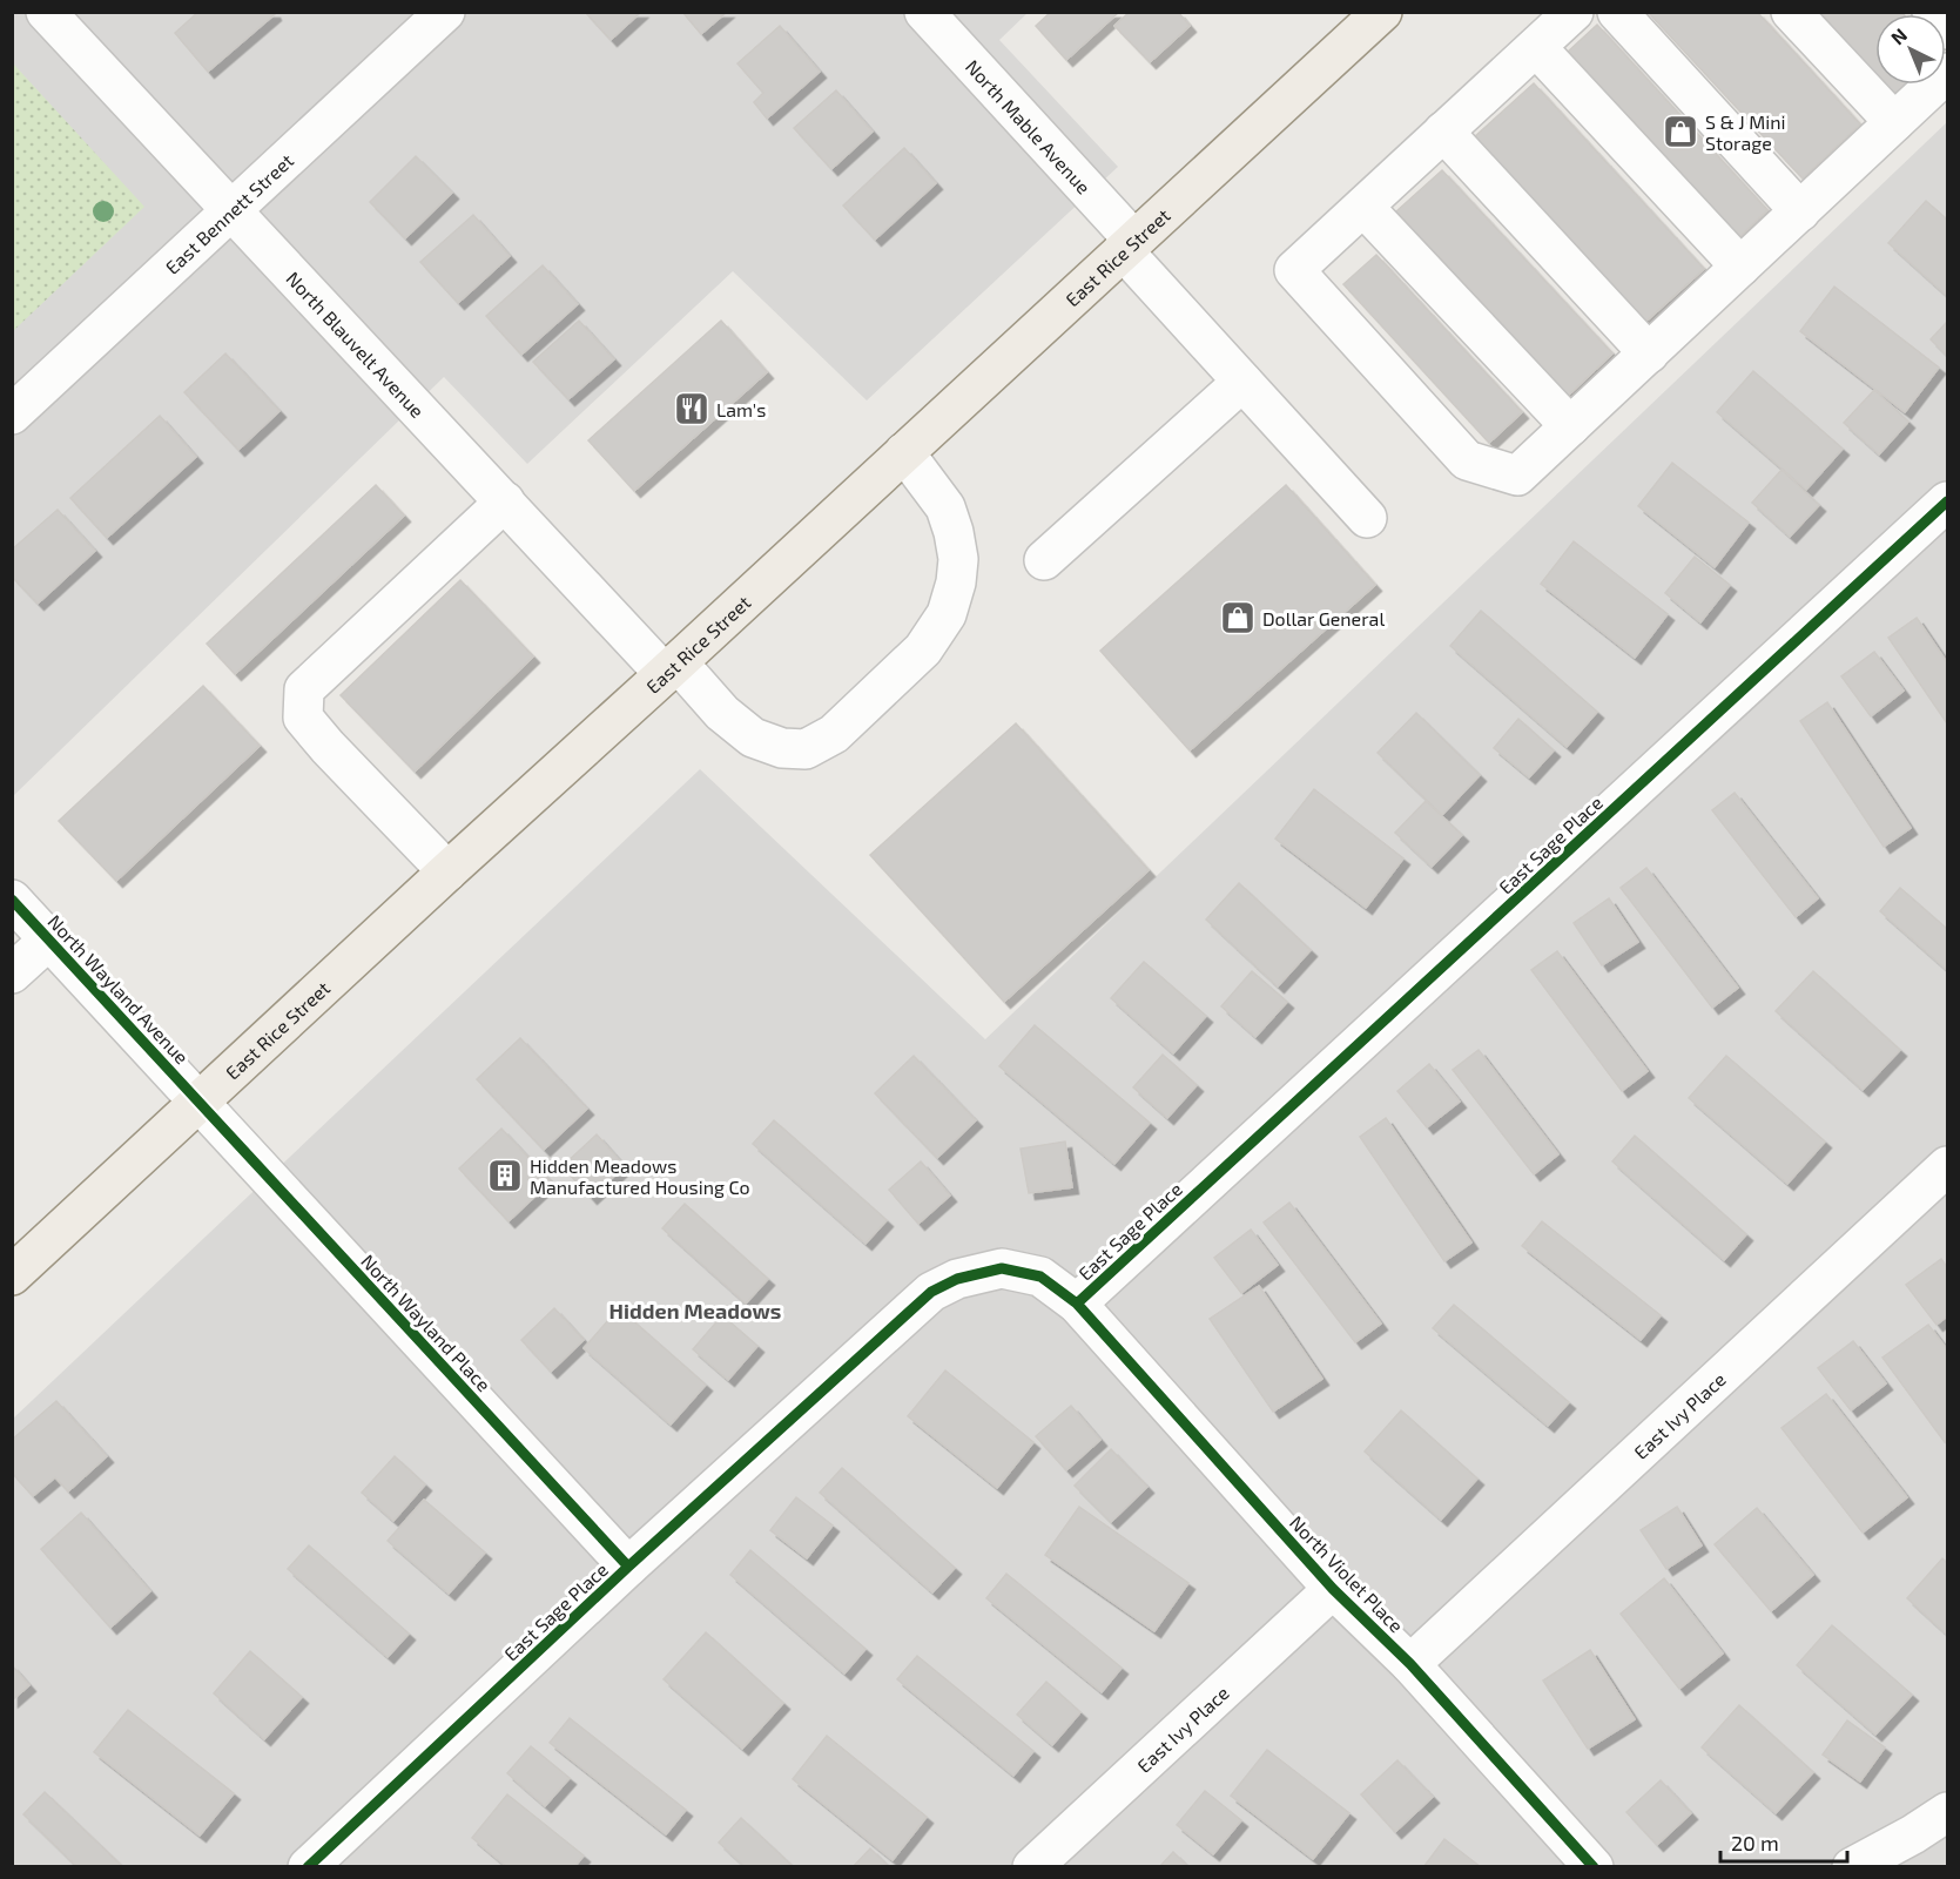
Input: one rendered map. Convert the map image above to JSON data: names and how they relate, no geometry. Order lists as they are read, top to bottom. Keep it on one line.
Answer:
{"streets":{"main road":["East Rice Street"],"street":["North Mable Avenue","East Bennett Street","North Blauvelt Avenue","East Sage Place","North Wayland Avenue","North Wayland Place","East Ivy Place","North Violet Place"]},"crossings":[["North Mable Avenue","East Rice Street"],["East Bennett Street","North Blauvelt Avenue"],["East Rice Street","North Blauvelt Avenue"],["East Rice Street","North Wayland Avenue"],["East Rice Street","North Wayland Place"],["East Sage Place","North Wayland Place"],["East Sage Place","North Violet Place"],["North Wayland Avenue","North Wayland Place"],["East Ivy Place","North Violet Place"]],"districts":["Hidden Meadows"],"places":{"shop":["S & J Mini Storage","Dollar General"],"restaurant":["Lam's"],"building":["Hidden Meadows Manufactured Housing Co"]},"scale_bar":"20 m","north":"top left"}
